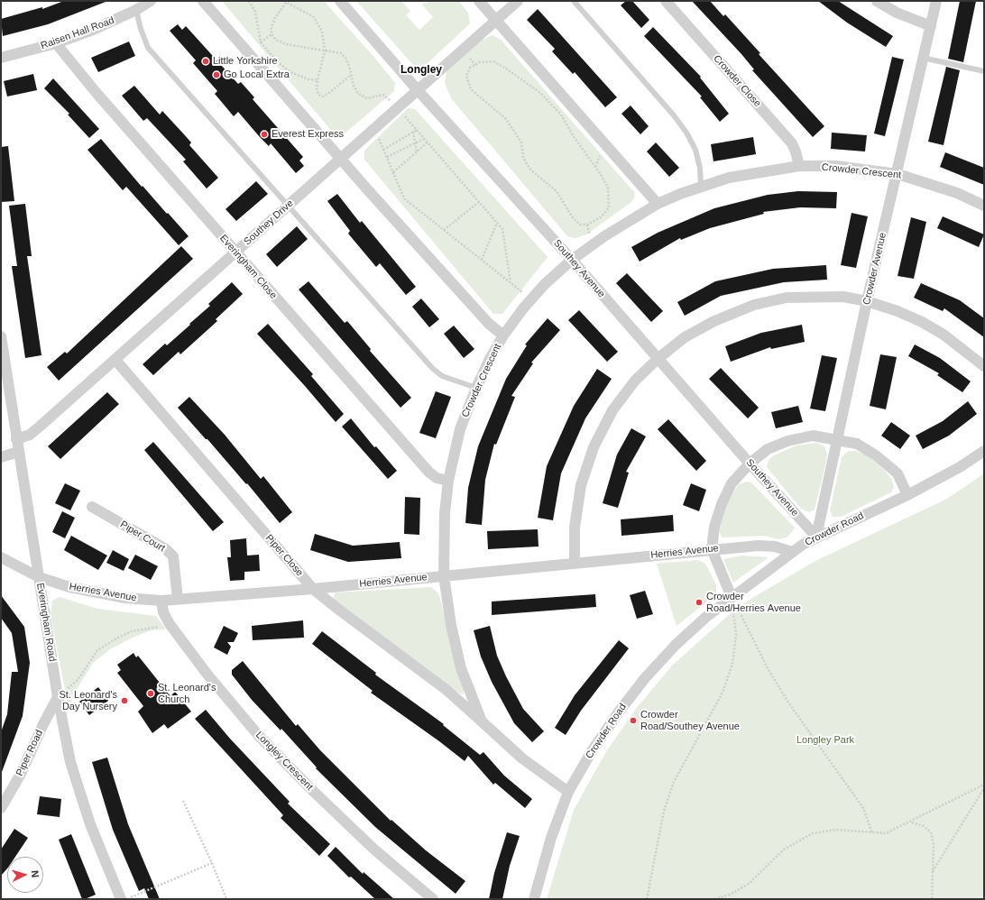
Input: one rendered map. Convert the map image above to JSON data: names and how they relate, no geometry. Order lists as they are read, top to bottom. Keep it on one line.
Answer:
{"streets":{"street":["Raisen Hall Road","Crowder Close","Crowder Crescent","Southey Drive","Everingham Close","Southey Avenue","Crowder Avenue","Crowder Road","Piper Court","Herries Avenue","Piper Close","Everingham Road","Piper Road","Longley Crescent"]},"crossings":[["Raisen Hall Road","Everingham Close"],["Crowder Close","Crowder Crescent"],["Crowder Crescent","Everingham Close"],["Crowder Crescent","Southey Avenue"],["Crowder Crescent","Crowder Avenue"],["Crowder Crescent","Crowder Road"],["Crowder Crescent","Herries Avenue"],["Crowder Crescent","Piper Close"],["Southey Drive","Everingham Close"],["Southey Drive","Southey Avenue"],["Southey Drive","Piper Close"],["Southey Drive","Everingham Road"],["Southey Avenue","Crowder Avenue"],["Southey Avenue","Crowder Road"],["Crowder Avenue","Crowder Road"],["Crowder Road","Herries Avenue"],["Piper Court","Herries Avenue"],["Herries Avenue","Piper Close"],["Herries Avenue","Everingham Road"],["Herries Avenue","Longley Crescent"],["Everingham Road","Piper Road"]],"districts":["Longley"],"parks":["Longley Park"],"places":["Little Yorkshire","Go Local Extra","Everest Express","Crowder Road/Herries Avenue","St. Leonard's Church","St. Leonard's Day Nursery","Crowder Road/Southey Avenue"],"north":"right"}
